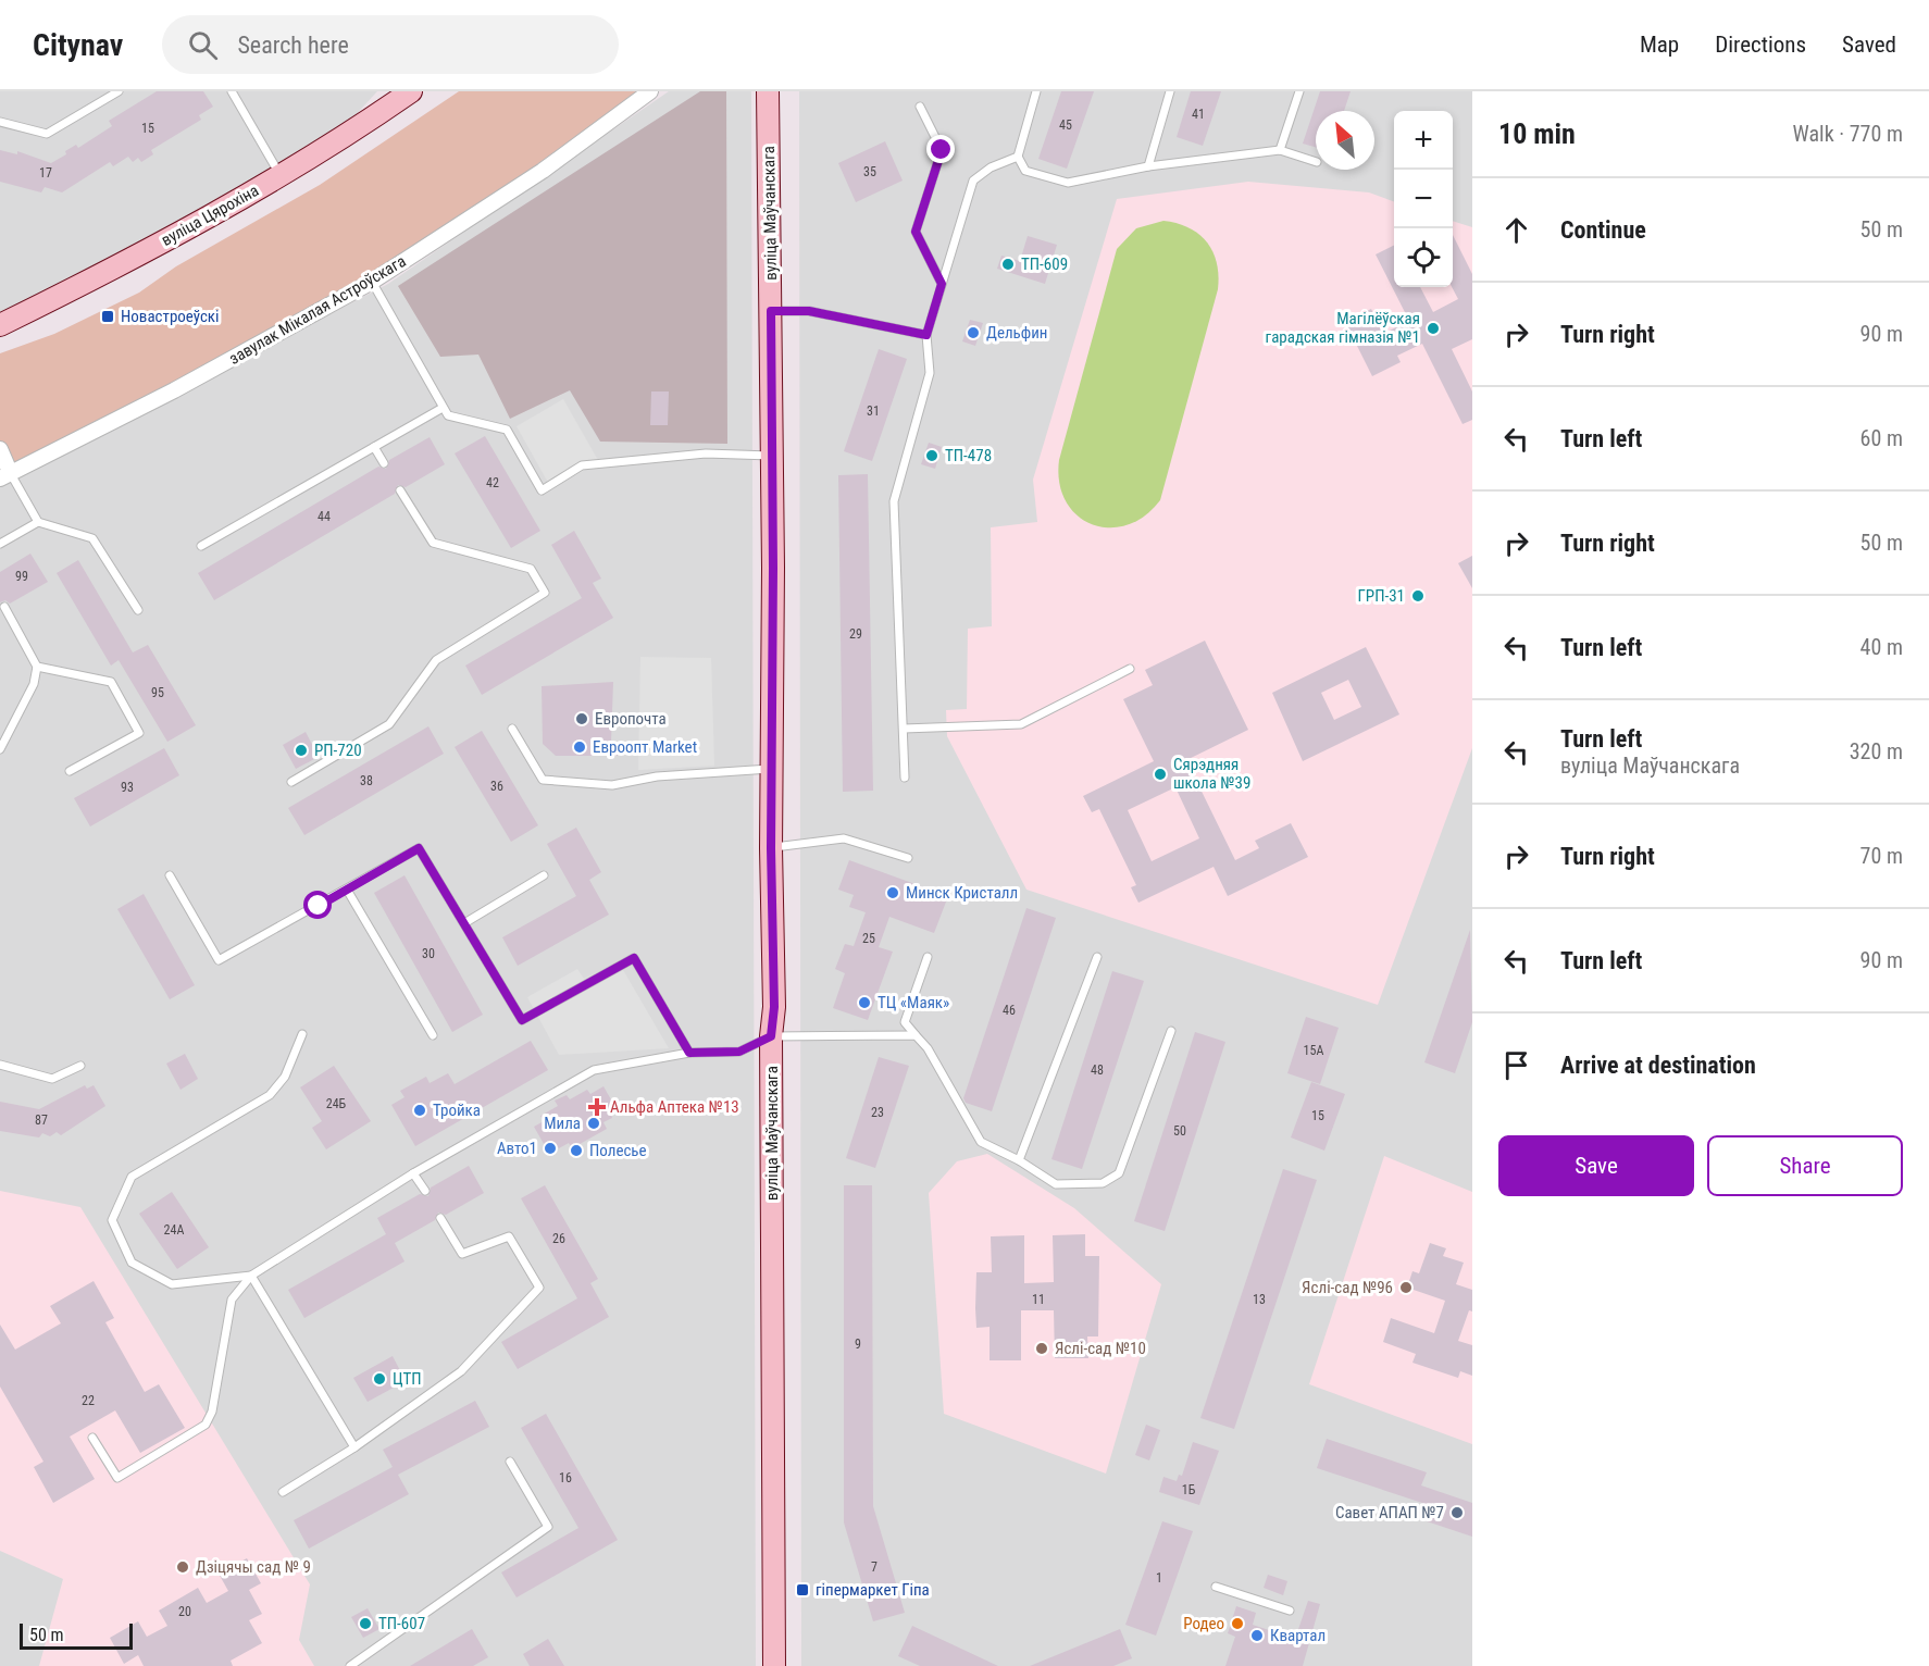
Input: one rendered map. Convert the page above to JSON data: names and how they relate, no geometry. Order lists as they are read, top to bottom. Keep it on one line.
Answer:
{"streets":{"main road":["вуліца Маўчанскага","вуліца Цярохіна"],"street":["завулак Мікалая Астроўскага"]},"places":{"other":["ТП-609","Магілёўская гарадская гімназія №1","Дельфин","ТП-478","ГРП-31","Европочта","Евроопт Market","РП-720","Сярэдняя школа №39","Минск Кристалл","ТЦ «Маяк»","Тройка","Мила","Авто1","Полесье","Яслі-сад №96","Яслі-сад №10","ЦТП","Савет АПАП №7","Дзіцячы сад № 9","ТП-607","Родео","Квартал"],"transit":["Новастроеўскі","гіпермаркет Гіпа"],"health":["Альфа Аптека №13"]},"house_numbers":["41","45","15","35","17","31","42","44","99","29","95","38","36","93","25","30","46","15А","48","24Б","23","15","87","50","24А","26","11","13","9","22","16","1Б","7","1","20"],"scale_bar":"50 m","north":"top left","page":{"header":"Citynav","search":"Search here","nav":["Map","Directions","Saved"],"heading":["10 min","Walk · 770 m"],"map_buttons":["+","−"],"list":[["Continue","50 m"],["Turn right","90 m"],["Turn left","60 m"],["Turn right","50 m"],["Turn left","40 m"],["Turn left","вуліца Маўчанскага","320 m"],["Turn right","70 m"],["Turn left","90 m"],"Arrive at destination"],"buttons":["Save","Share"],"scale":"50 m"}}
